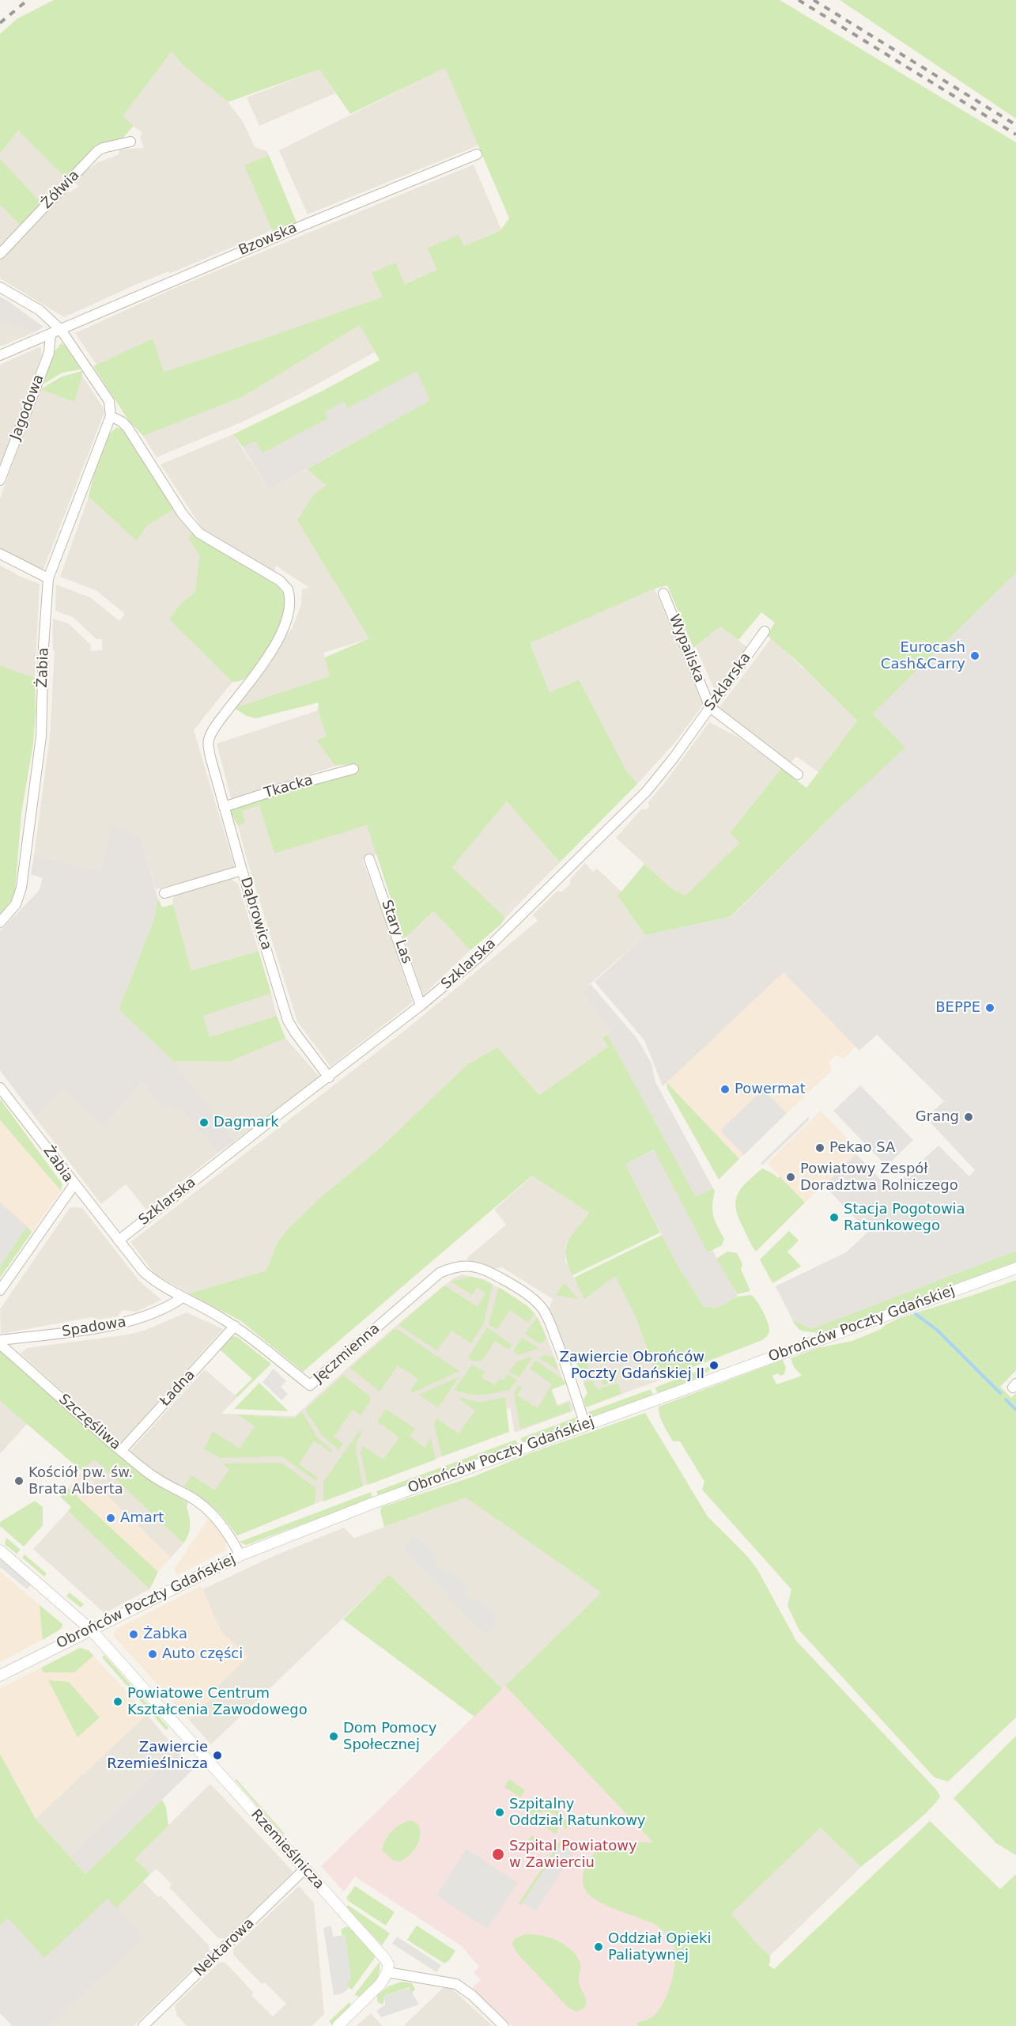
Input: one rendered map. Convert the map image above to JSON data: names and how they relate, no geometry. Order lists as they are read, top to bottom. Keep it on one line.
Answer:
{"streets":{"street":["Żółwia","Bzowska","Jagodowa","Wypaliska","Żabia","Szklarska","Tkacka","Dąbrowica","Stary Las","Obrońców Poczty Gdańskiej","Spadowa","Jęczmienna","Ładna","Szczęśliwa","Rzemieślnicza","Nektarowa"]},"crossings":[["Bzowska","Jagodowa"],["Wypaliska","Szklarska"],["Żabia","Dąbrowica"],["Żabia","Jęczmienna"],["Szklarska","Dąbrowica"],["Szklarska","Stary Las"],["Szklarska","Jęczmienna"],["Tkacka","Dąbrowica"],["Obrońców Poczty Gdańskiej","Jęczmienna"],["Obrońców Poczty Gdańskiej","Szczęśliwa"],["Obrońców Poczty Gdańskiej","Rzemieślnicza"],["Spadowa","Jęczmienna"],["Spadowa","Szczęśliwa"],["Jęczmienna","Ładna"],["Ładna","Szczęśliwa"],["Rzemieślnicza","Nektarowa"]],"places":["Eurocash Cash&Carry","BEPPE","Powermat","Grang","Dagmark","Pekao SA","Powiatowy Zespół Doradztwa Rolniczego","Stacja Pogotowia Ratunkowego","Zawiercie Obrońców Poczty Gdańskiej II","Kościół pw. św. Brata Alberta","Amart","Żabka","Auto części","Powiatowe Centrum Kształcenia Zawodowego","Dom Pomocy Społecznej","Zawiercie Rzemieślnicza","Szpitalny Oddział Ratunkowy","Szpital Powiatowy w Zawierciu","Oddział Opieki Paliatywnej"]}
